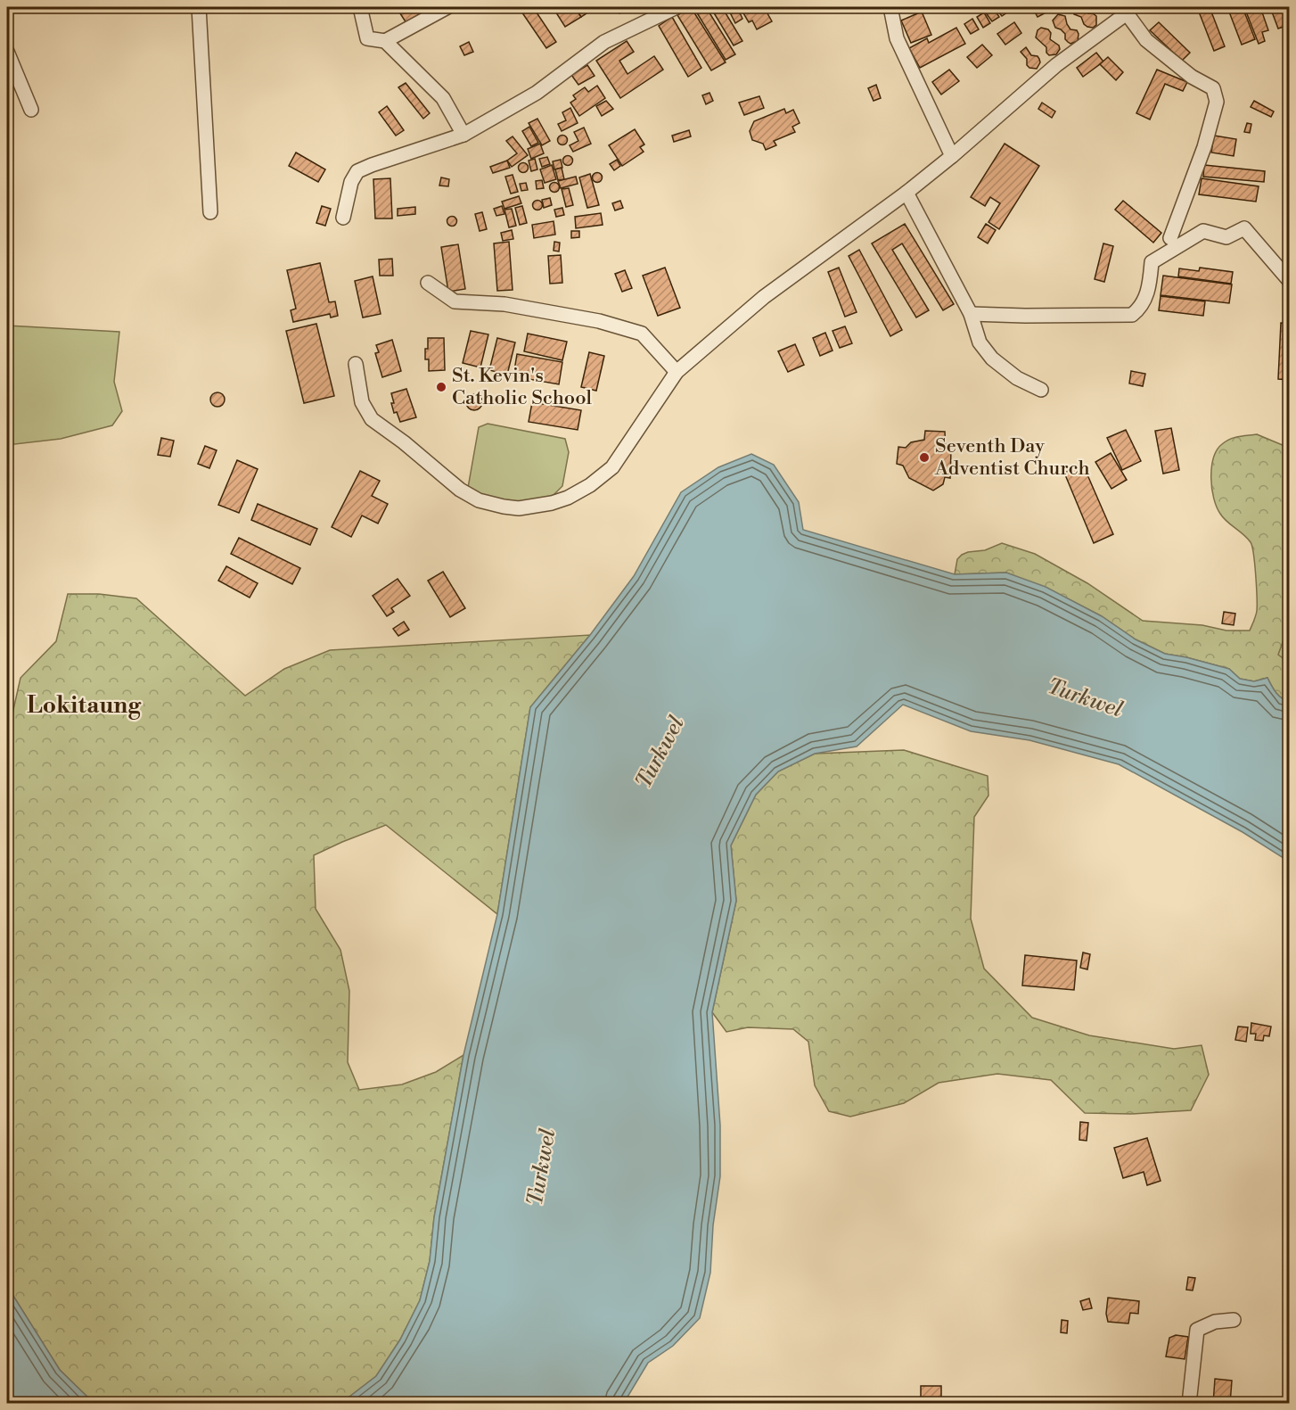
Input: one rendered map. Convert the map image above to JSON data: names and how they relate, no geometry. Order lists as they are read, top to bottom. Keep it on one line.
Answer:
{"districts":["Lokitaung"],"water":["Turkwel"],"places":["St. Kevin's Catholic School","Seventh Day Adventist Church"]}
